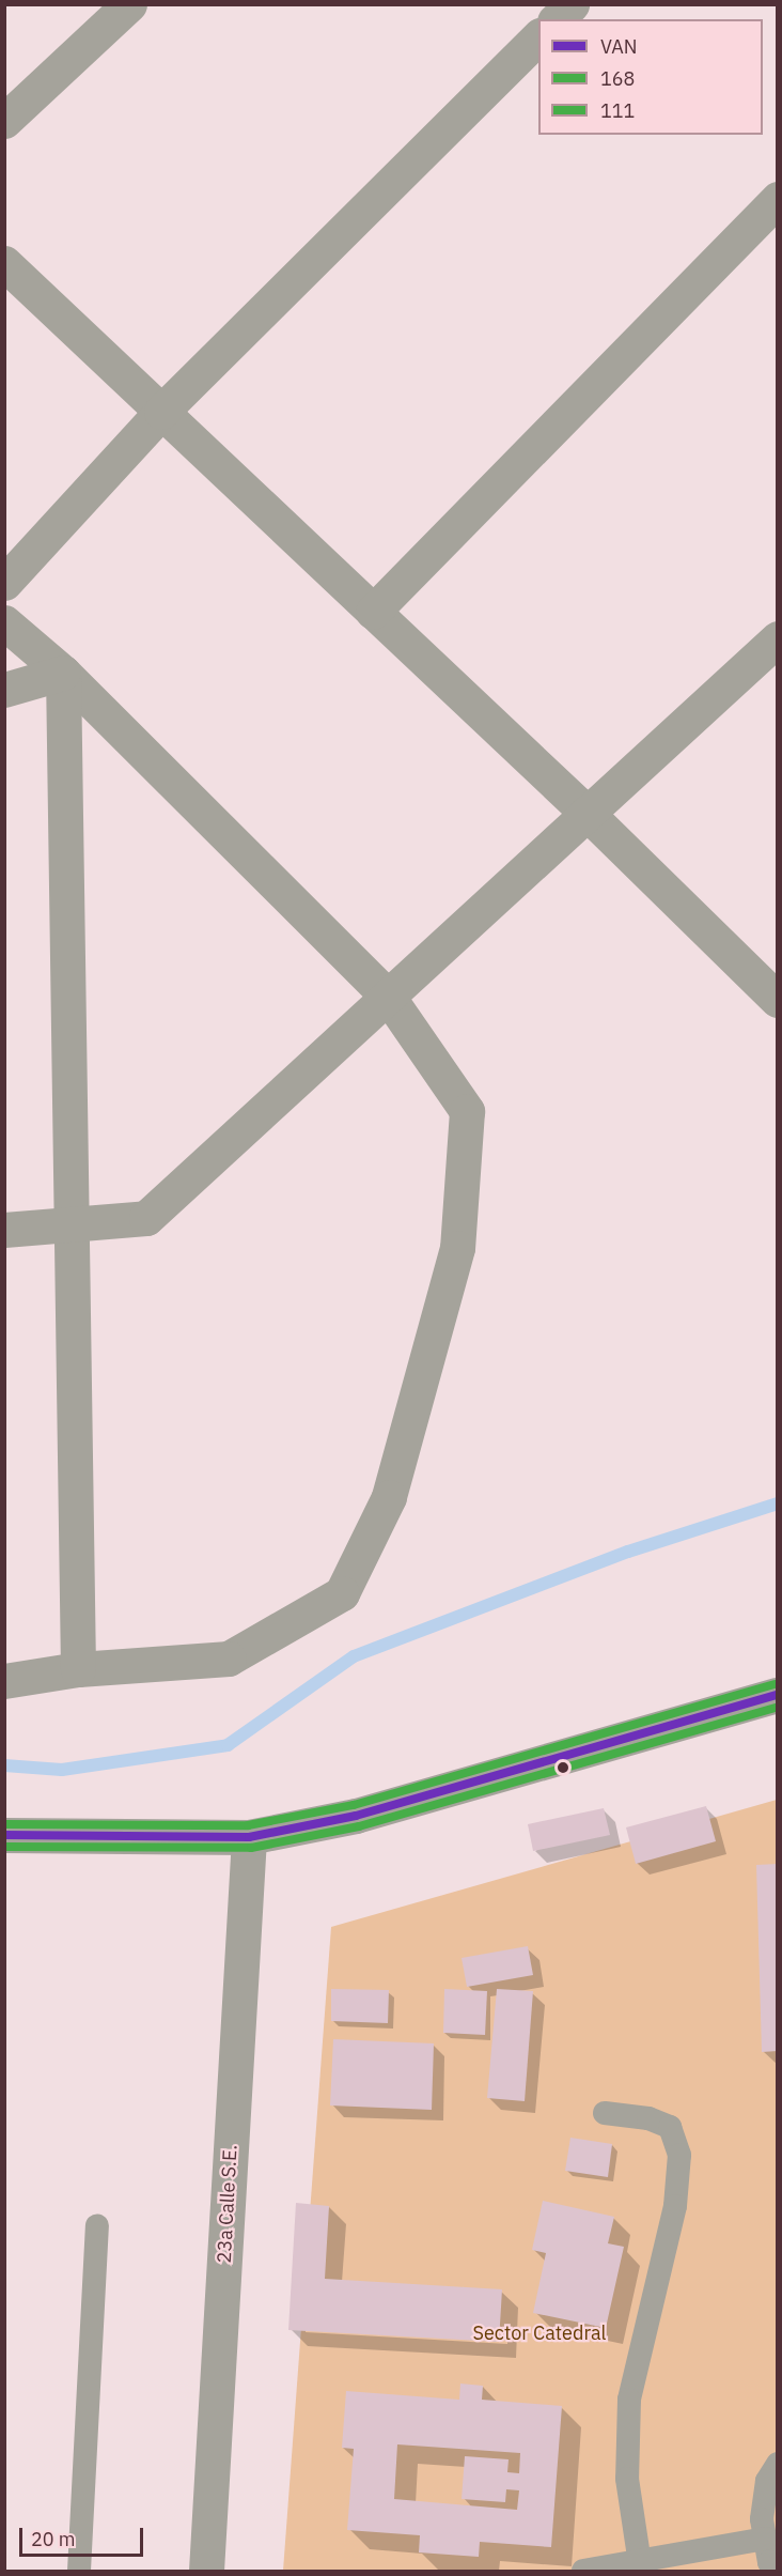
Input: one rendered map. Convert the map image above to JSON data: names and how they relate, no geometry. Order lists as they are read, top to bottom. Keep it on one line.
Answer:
{"streets":{"street":["23a Calle S.E."]},"parks":["Sector Catedral"],"lines":["transit line 111","transit line VAN","transit line 168"],"legend":["VAN","168","111"],"scale_bar":"20 m"}
